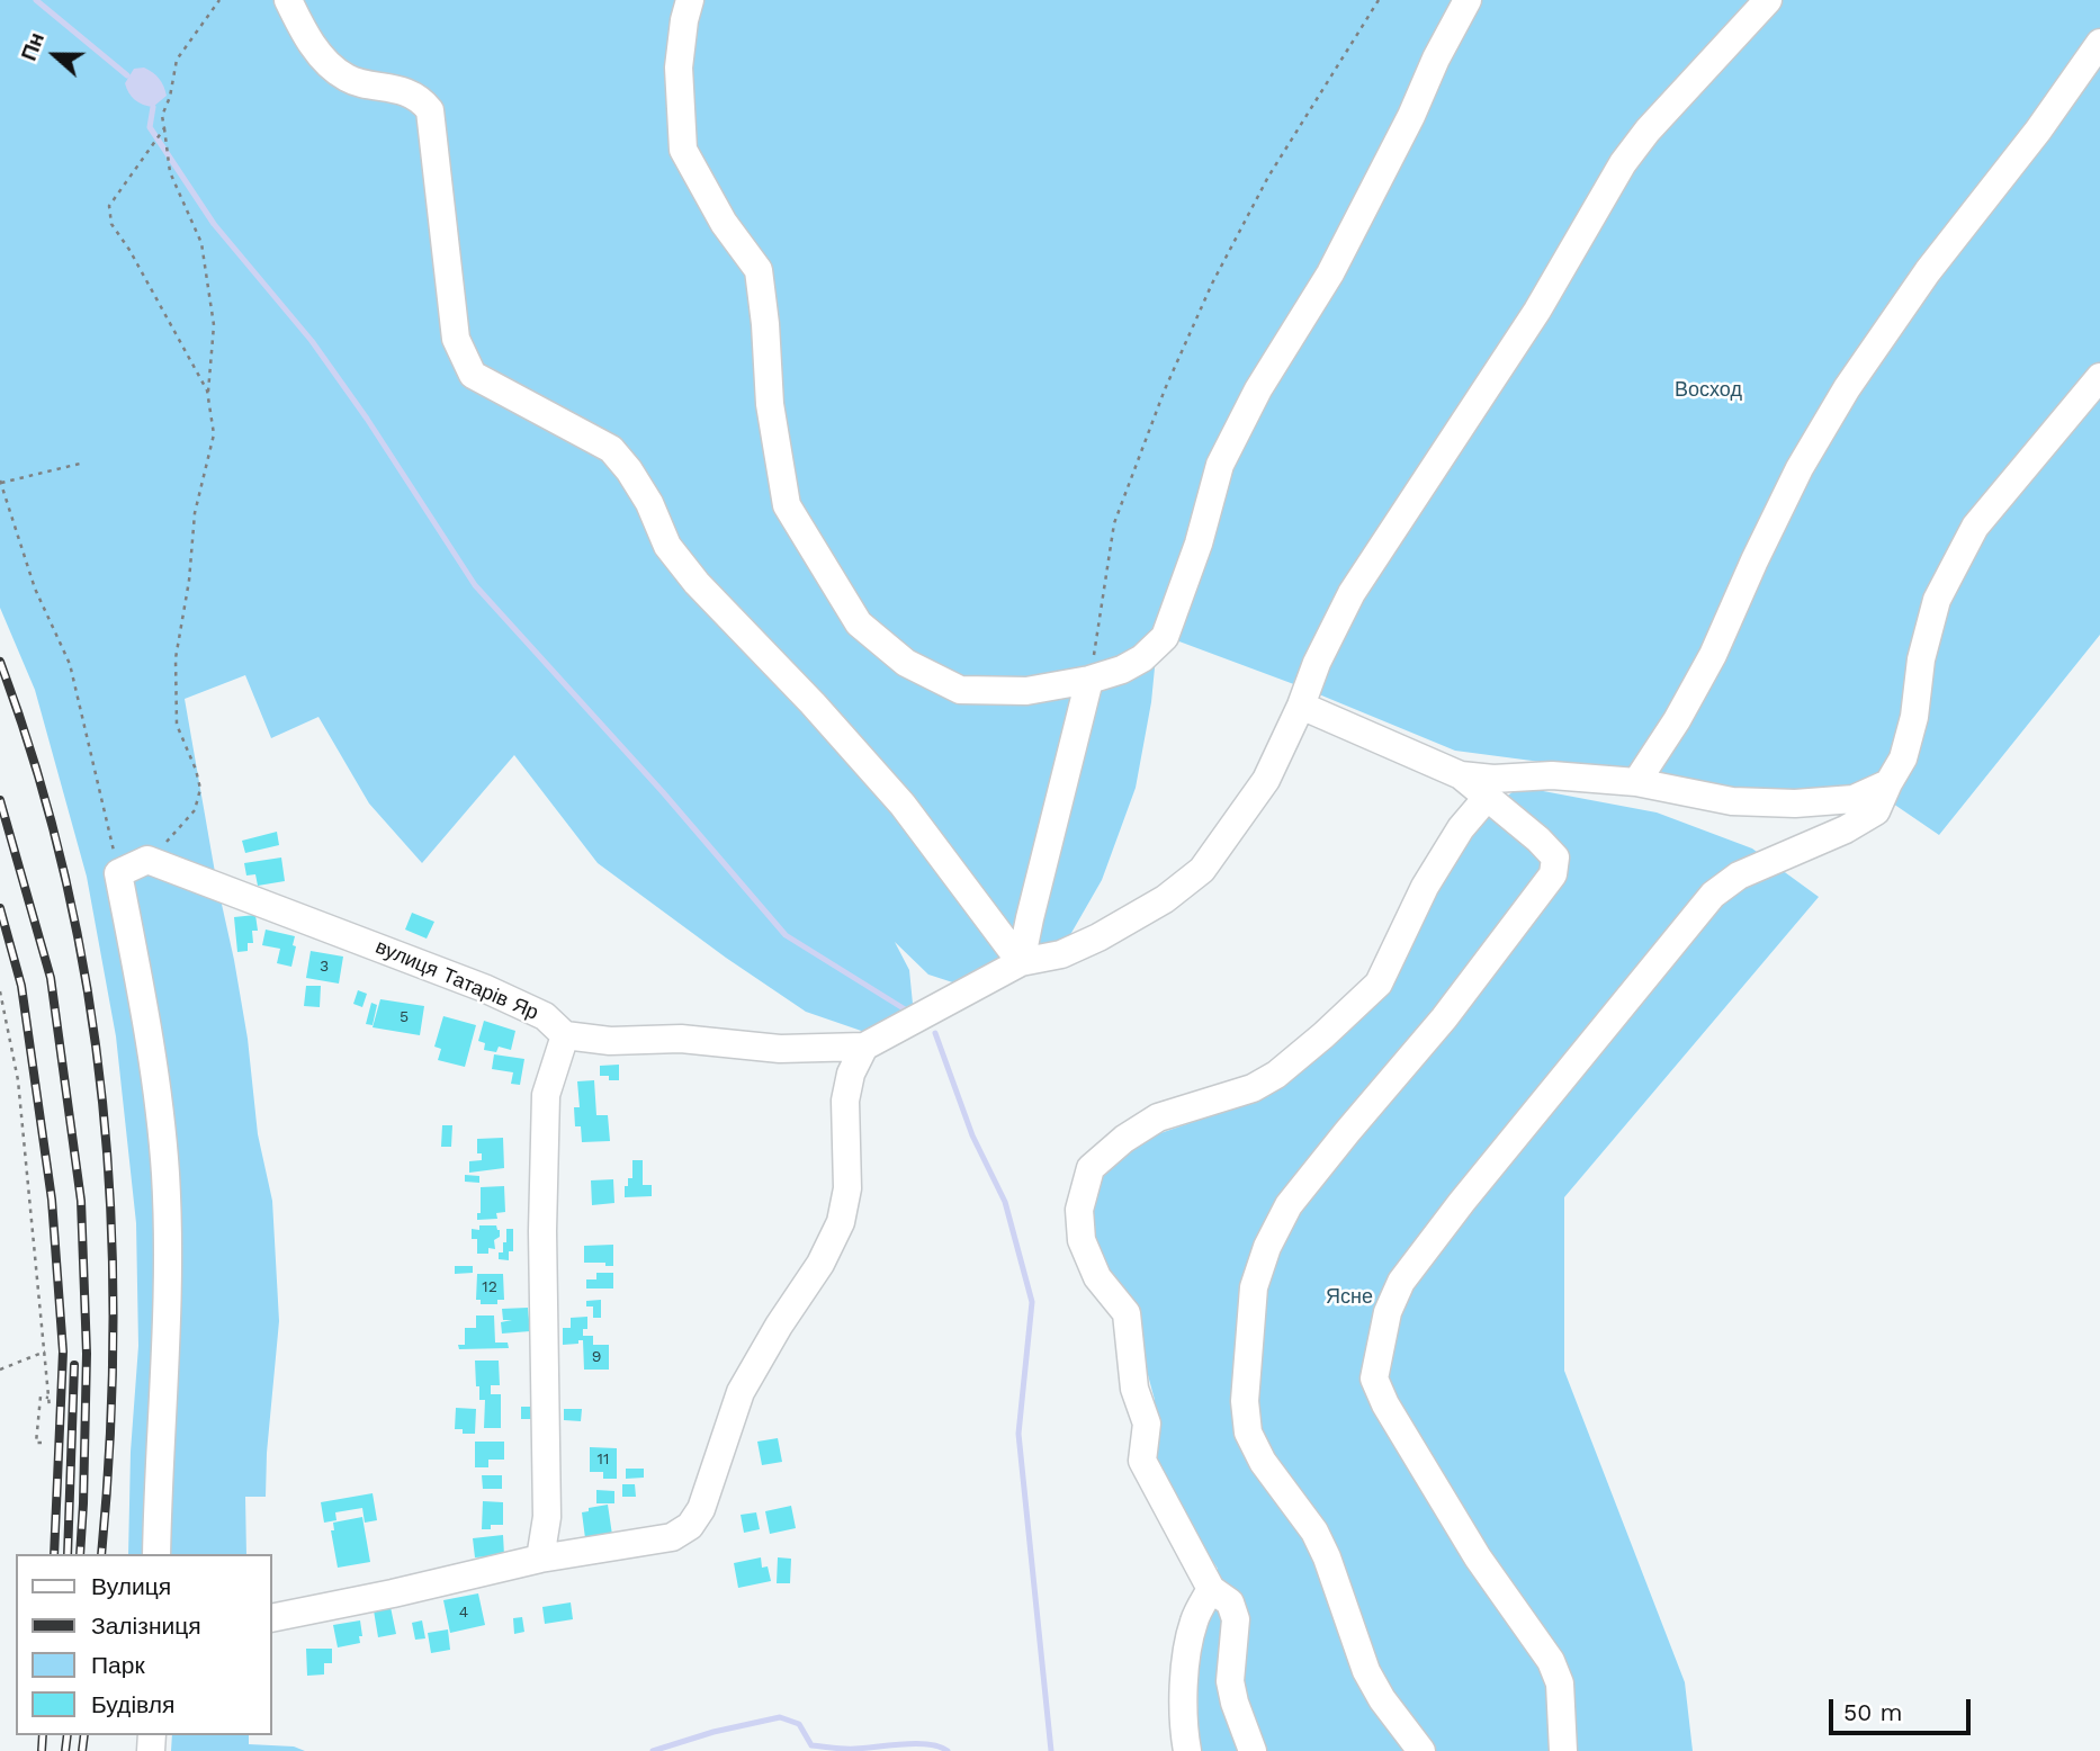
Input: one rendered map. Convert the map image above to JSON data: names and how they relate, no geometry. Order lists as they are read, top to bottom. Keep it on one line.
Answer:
{"streets":{"street":["вулиця Татарів Яр"]},"parks":["Восход","Ясне"],"house_numbers":["3","5","12","9","11","4"],"legend":["Вулиця","Залізниця","Парк","Будівля"],"scale_bar":"50 m","north":"left"}
